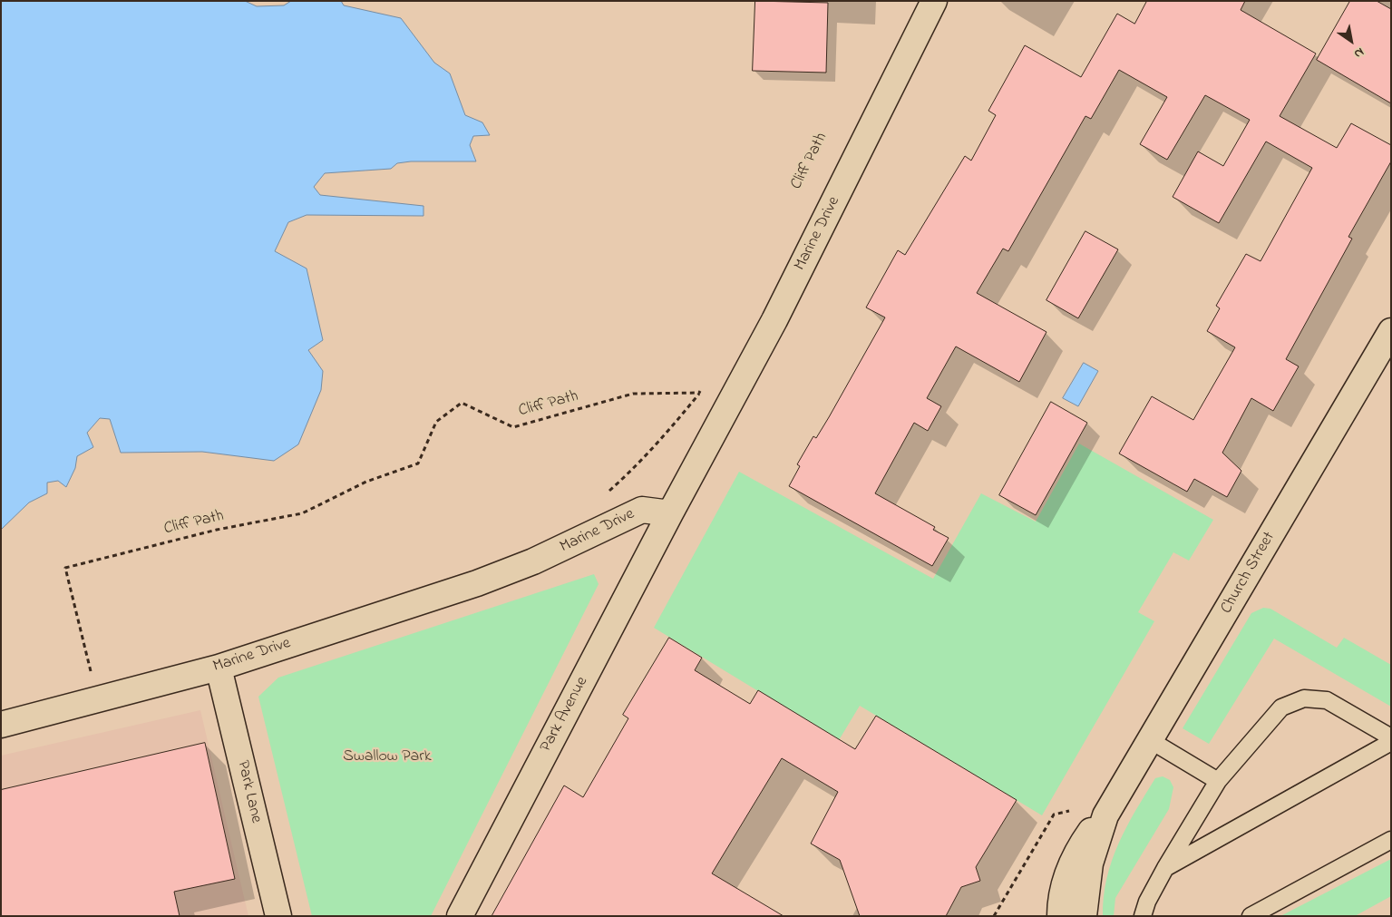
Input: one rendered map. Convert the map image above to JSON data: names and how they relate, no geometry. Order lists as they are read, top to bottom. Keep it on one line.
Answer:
{"streets":{"street":["Marine Drive","Church Street","Park Avenue","Park Lane"],"path":["Cliff Path"]},"crossings":[["Marine Drive","Park Avenue"],["Marine Drive","Park Lane"]],"parks":["Swallow Park"],"north":"bottom right"}
